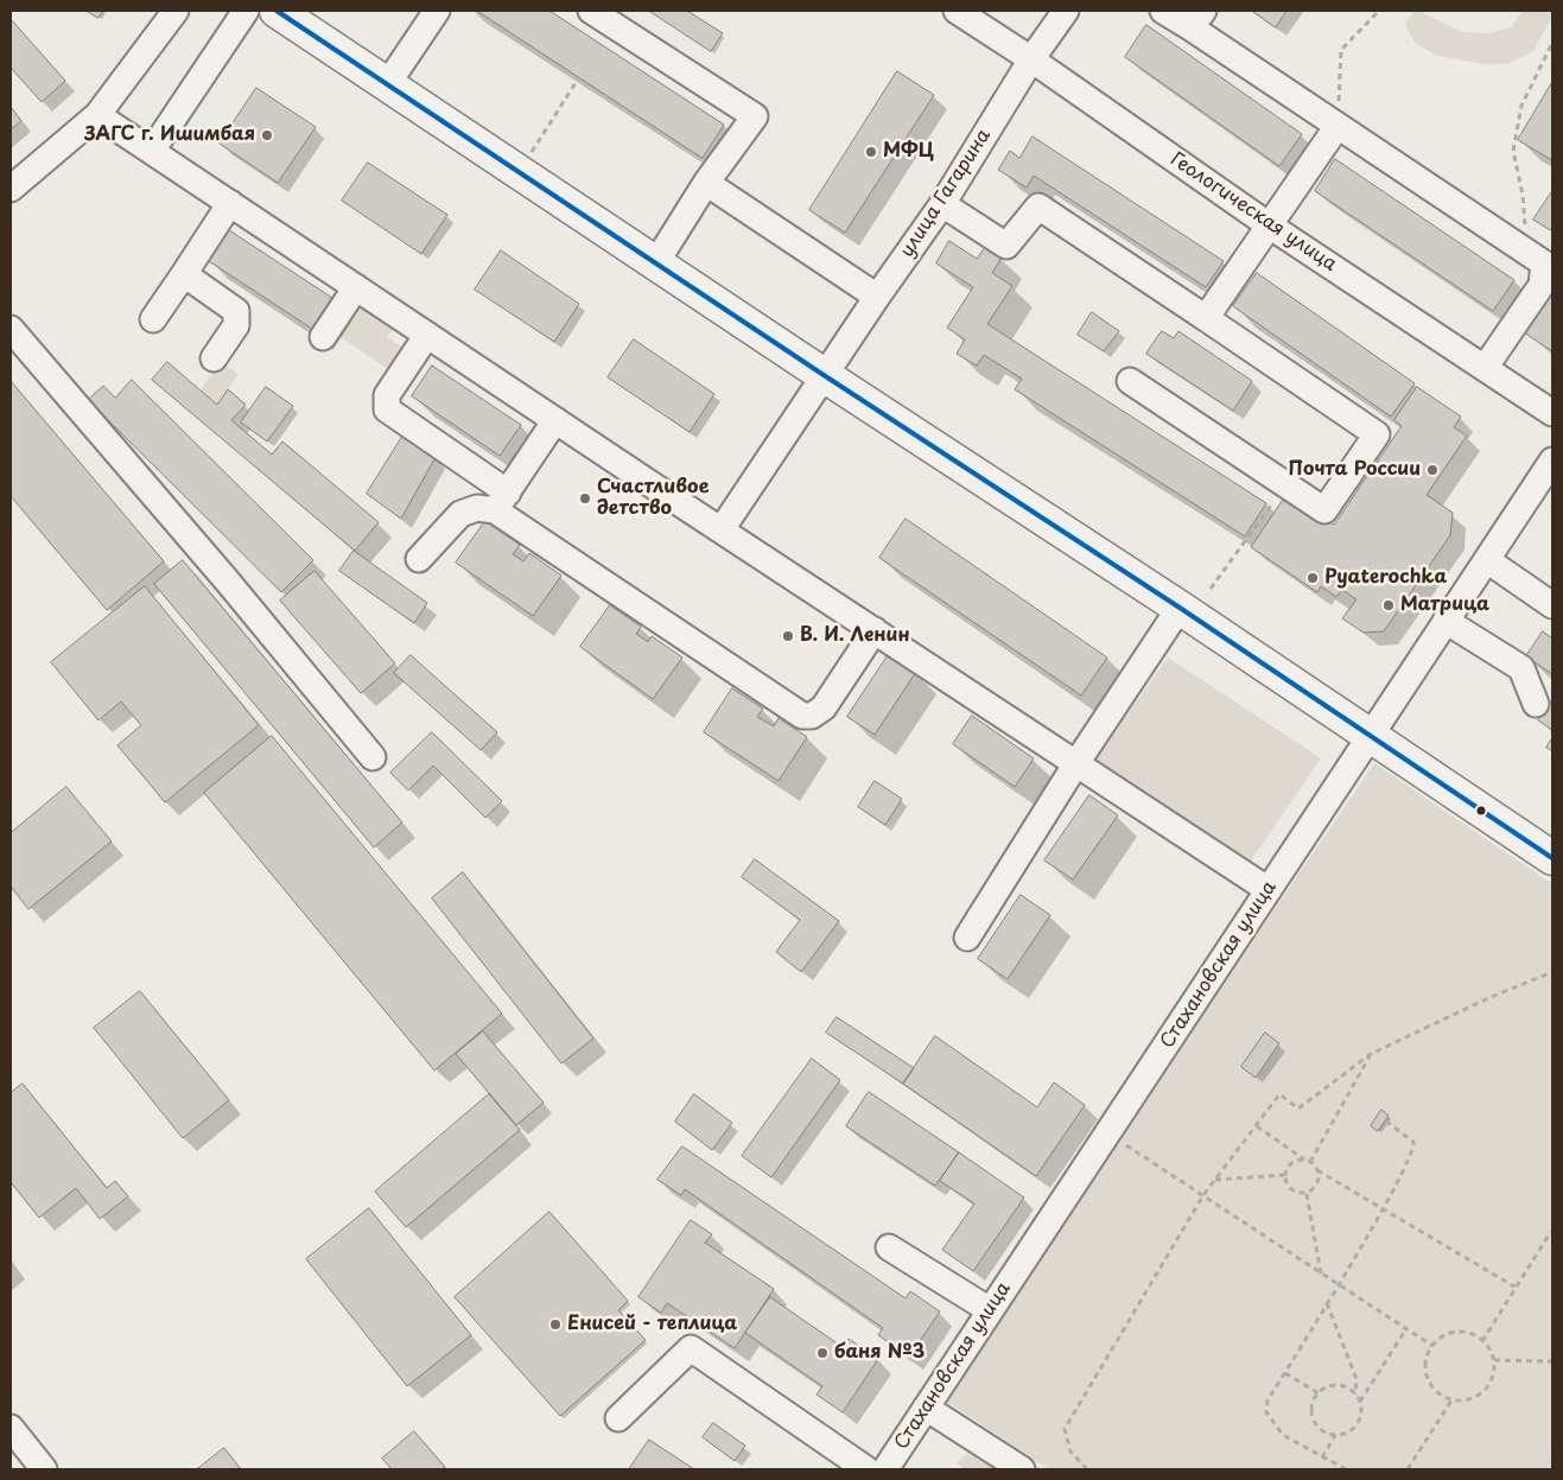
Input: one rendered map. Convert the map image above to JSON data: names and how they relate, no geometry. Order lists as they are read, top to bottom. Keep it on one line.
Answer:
{"streets":{"street":["улица Гагарина","Геологическая улица","Стахановская улица"]},"crossings":[["улица Гагарина","Геологическая улица"]],"places":["ЗАГС г. Ишимбая","МФЦ","Почта России","Счастливое детство","Pyaterochka","Матрица","В. И. Ленин","Енисей - теплица","баня №3"]}
